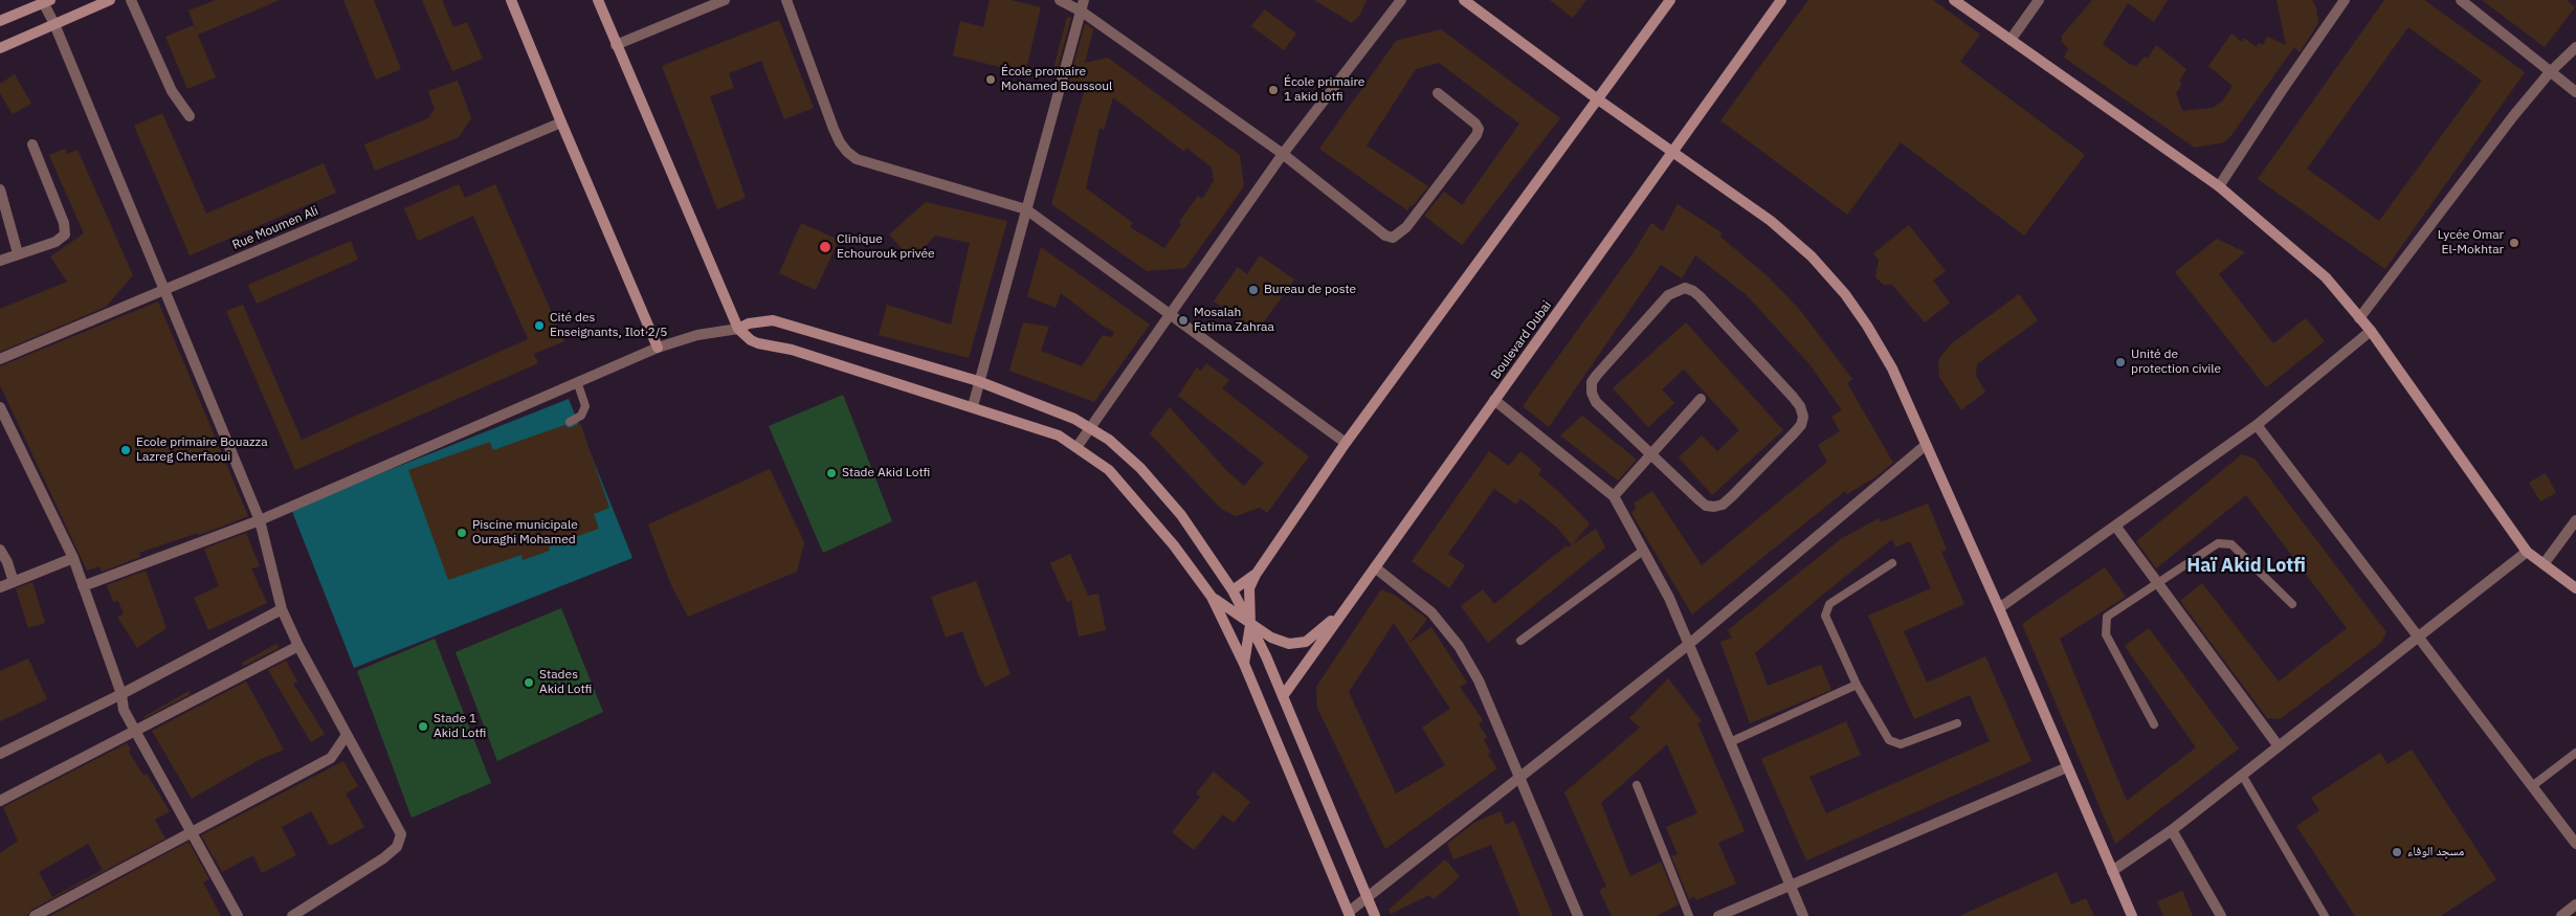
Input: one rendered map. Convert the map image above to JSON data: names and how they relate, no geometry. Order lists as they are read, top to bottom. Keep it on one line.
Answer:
{"streets":{"street":["Rue Moumen Ali","Boulevard Dubai"]},"districts":["Haï Akid Lotfi"],"places":["École promaire Mohamed Boussoul","École primaire 1 akid lotfi","Lycée Omar El-Mokhtar","Clinique Echourouk privée","Bureau de poste","Mosalah Fatima Zahraa","Cité des Enseignants, Ilot 2/5","Unité de protection civile","Ecole primaire Bouazza Lazreg Cherfaoui","Stade Akid Lotfi","Piscine municipale Ouraghi Mohamed","Stades Akid Lotfi","Stade 1 Akid Lotfi","مسجد الوفاء"]}
